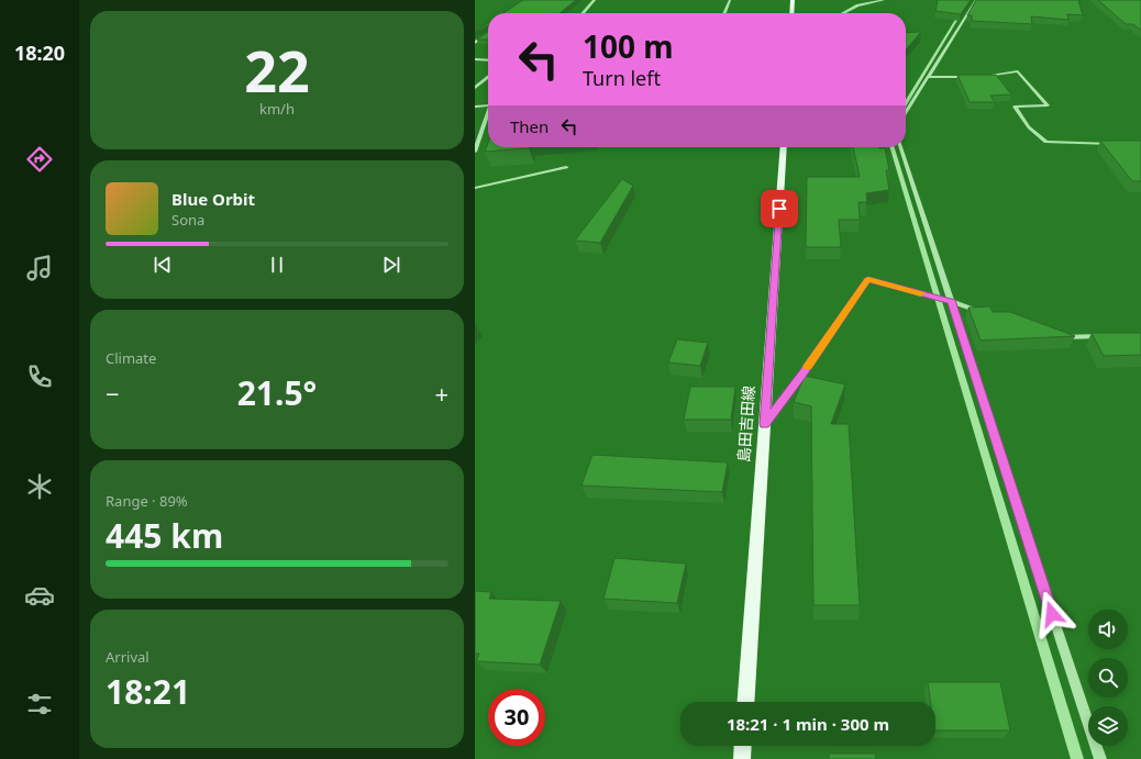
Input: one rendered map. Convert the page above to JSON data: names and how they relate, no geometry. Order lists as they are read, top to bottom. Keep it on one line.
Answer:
{"streets":{"main road":["島田吉田線"]},"page":{"tabs":"18:20","tile":[["22","km/h"],"Climate",["Range · 89%","445 km"],["Arrival","18:21"]],"turn":["100 m","Turn left"],"then":"Then","song":["Blue Orbit","Sona"],"heat":["−","21.5°","+"],"limit":"30","trip":"18:21 · 1 min · 300 m"}}
